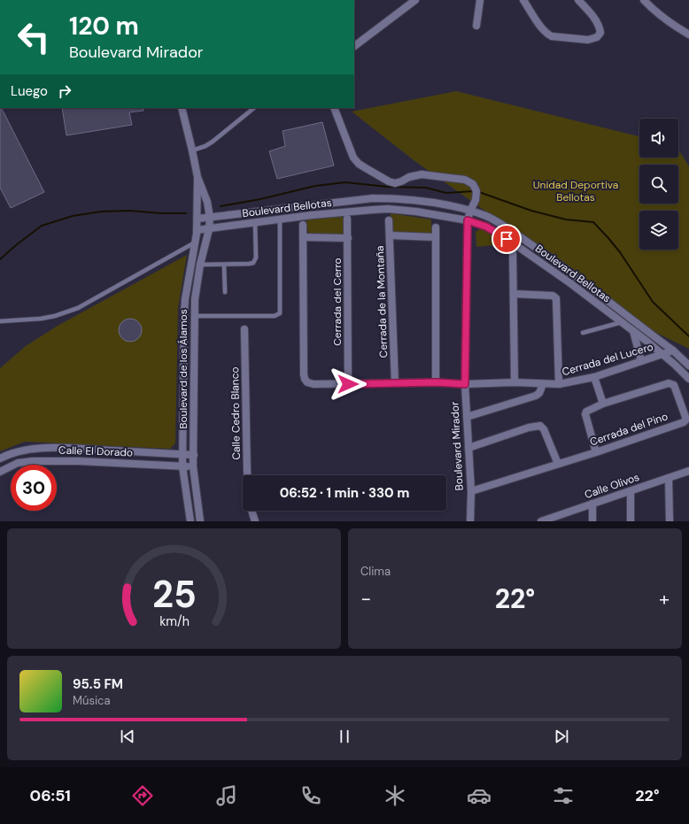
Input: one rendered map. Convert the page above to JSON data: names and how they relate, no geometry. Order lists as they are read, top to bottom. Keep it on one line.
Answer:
{"streets":{"street":["Boulevard Bellotas","Cerrada del Cerro","Cerrada de la Montaña","Cerrada del Lucero","Boulevard de los Álamos","Calle Cedro Blanco","Cerrada del Pino","Boulevard Mirador","Calle El Dorado","Calle Olivos"]},"crossings":[["Boulevard Bellotas","Cerrada del Cerro"],["Boulevard Bellotas","Cerrada del Lucero"],["Boulevard Bellotas","Boulevard de los Álamos"],["Boulevard Bellotas","Boulevard Mirador"],["Cerrada del Cerro","Cerrada del Lucero"],["Cerrada de la Montaña","Cerrada del Lucero"],["Cerrada del Lucero","Boulevard Mirador"],["Boulevard de los Álamos","Calle El Dorado"],["Cerrada del Pino","Boulevard Mirador"]],"parks":["Unidad Deportiva Bellotas"],"page":{"turn":["120 m","Boulevard Mirador"],"then":"Luego","limit":"30","trip":"06:52 · 1 min · 330 m","tile":"Clima","heat":["−","22°","+"],"song":["95.5 FM","Música"],"tabs":["06:51","22°"],"gauge":["25","km/h"]}}
